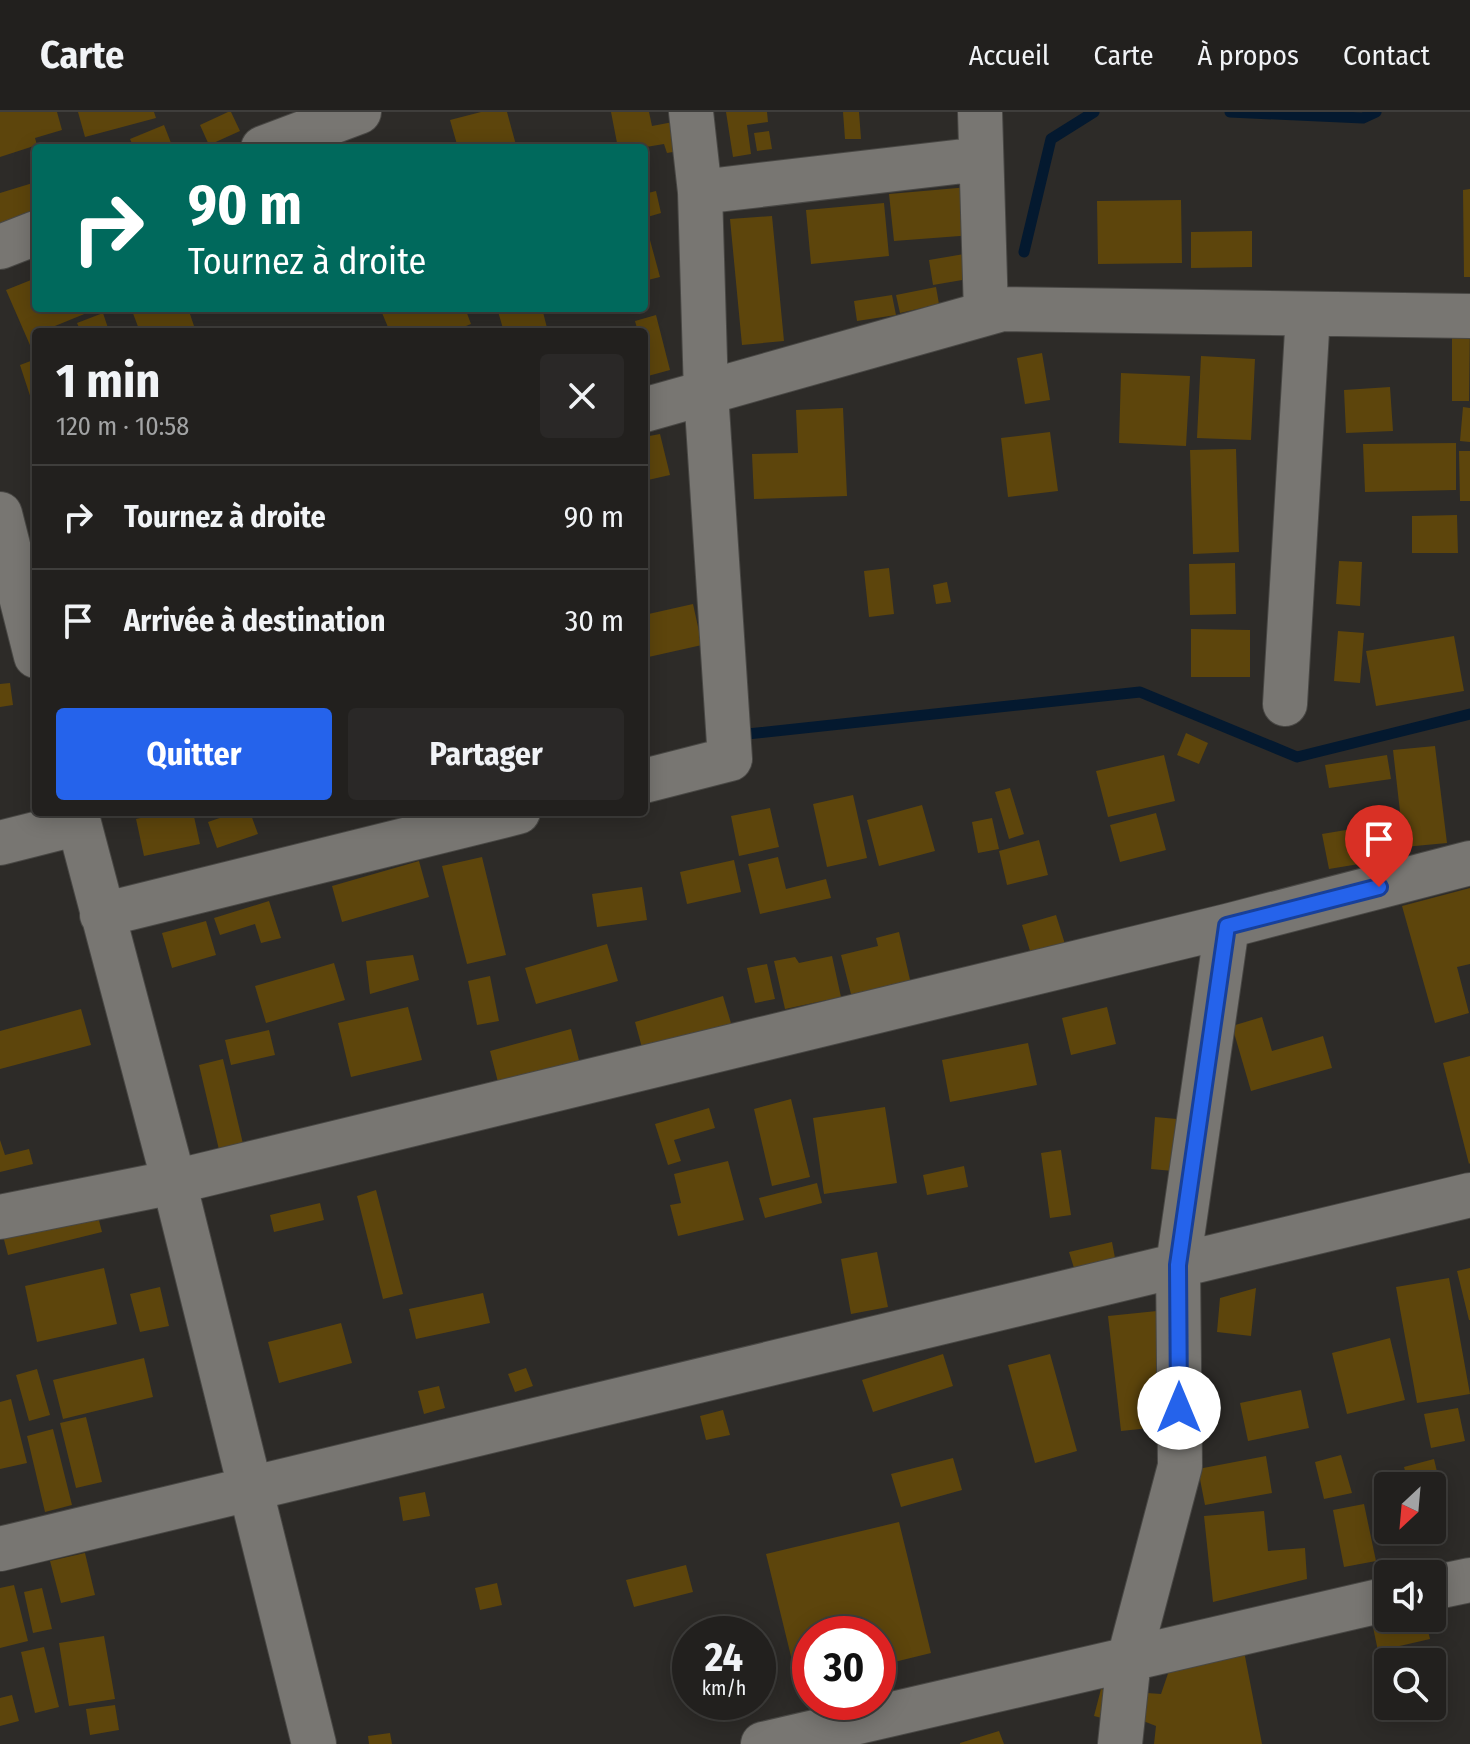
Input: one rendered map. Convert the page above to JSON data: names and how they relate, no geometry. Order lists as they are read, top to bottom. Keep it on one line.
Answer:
{"north":"bottom left","page":{"header":"Carte","nav":["Accueil","Carte","À propos","Contact"],"turn":["90 m","Tournez à droite"],"heading":["1 min","120 m · 10:58"],"list":[{"name":"Tournez à droite","value":"90 m"},{"name":"Arrivée à destination","value":"30 m"}],"buttons":["Quitter","Partager"],"speed":"24 km/h","limit":"30"}}
